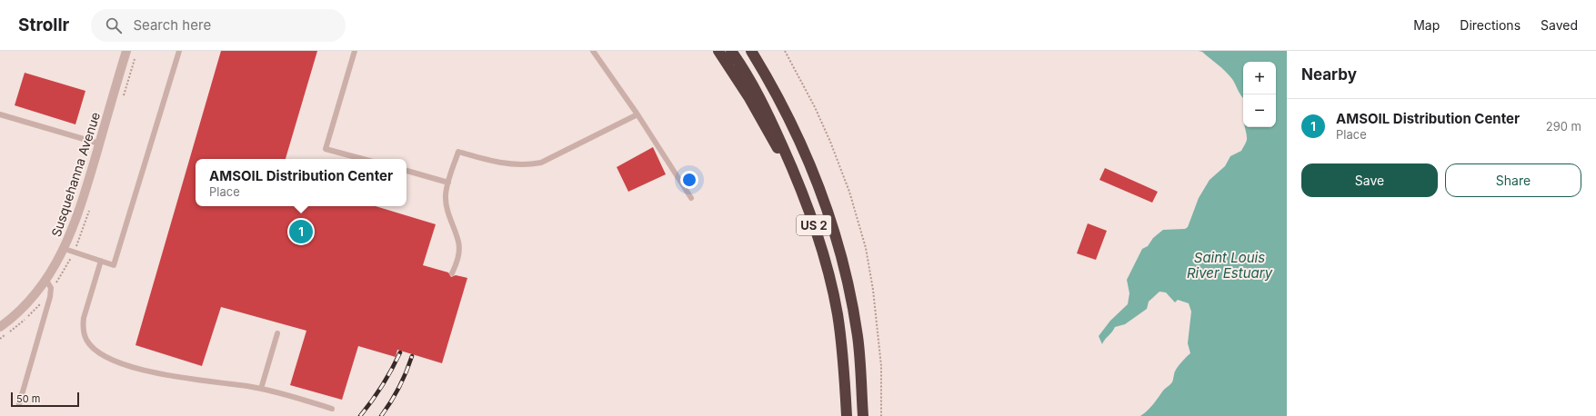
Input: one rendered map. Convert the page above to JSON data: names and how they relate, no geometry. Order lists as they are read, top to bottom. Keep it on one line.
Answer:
{"streets":{"highway":["US 2"],"street":["Susquehanna Avenue"]},"water":["Saint Louis River Estuary"],"scale_bar":"50 m","page":{"header":"Strollr","search":"Search here","nav":["Map","Directions","Saved"],"heading":"Nearby","map_buttons":["+","−"],"list":[{"mark":"1","name":"AMSOIL Distribution Center","note":"Place","value":"290 m"}],"buttons":["Save","Share"],"popup":["AMSOIL Distribution Center","Place"],"pins":"1","scale":"50 m"}}
